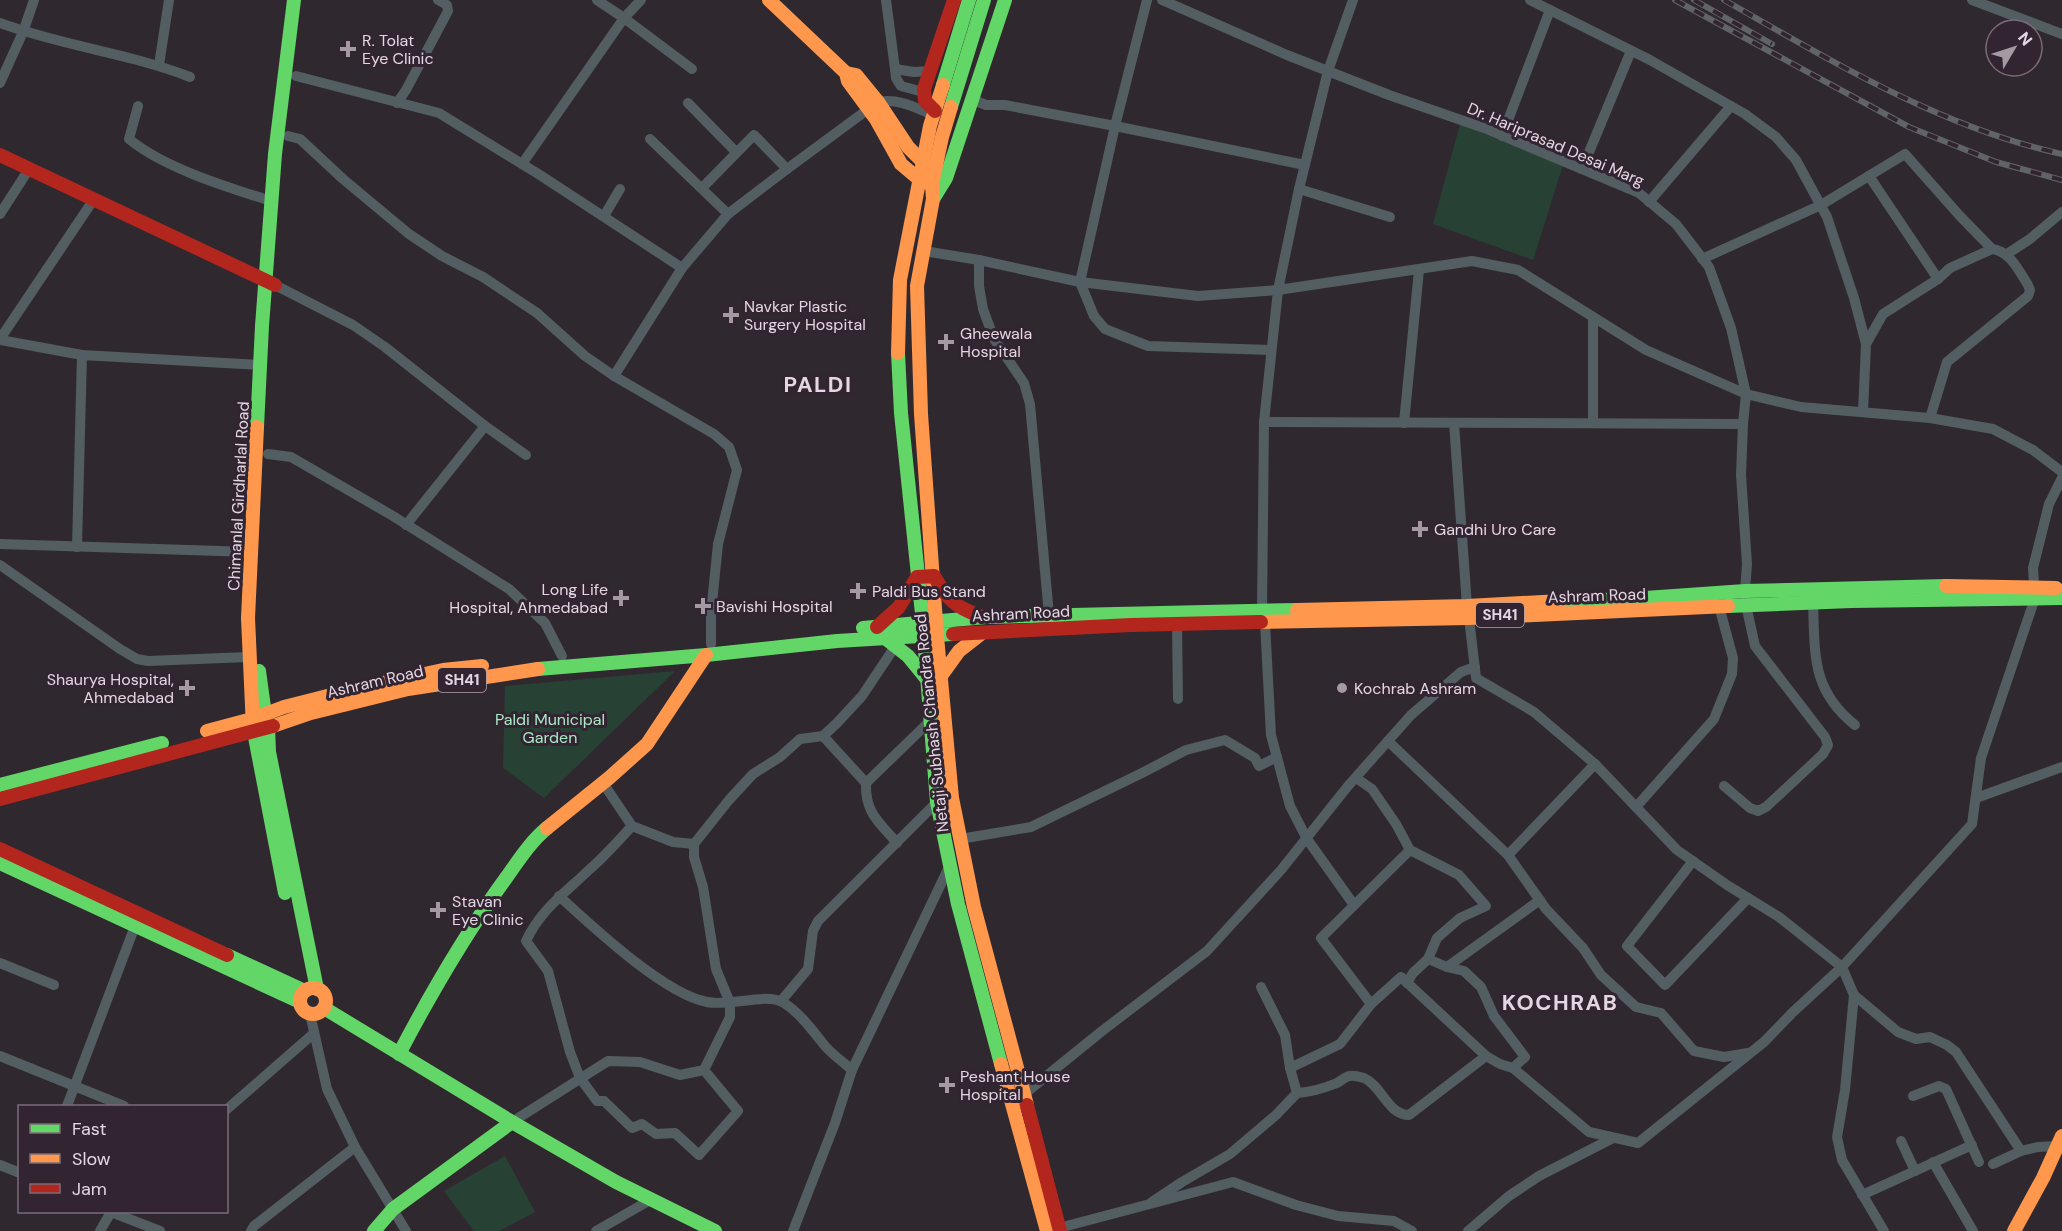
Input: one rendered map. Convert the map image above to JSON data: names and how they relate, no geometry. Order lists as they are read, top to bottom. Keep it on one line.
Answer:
{"streets":{"main road":["Chimanlal Girdharlal Road","Ashram Road","SH41","Netaji Subhash Chandra Road"],"street":["Dr. Hariprasad Desai Marg"]},"crossings":[["Dr. Hariprasad Desai Marg","Ashram Road"],["Chimanlal Girdharlal Road","Ashram Road"],["Ashram Road","Netaji Subhash Chandra Road"]],"districts":["PALDI","KOCHRAB"],"parks":["Paldi Municipal Garden"],"places":{"health":["R. Tolat Eye Clinic","Navkar Plastic Surgery Hospital","Gheewala Hospital","Gandhi Uro Care","Paldi Bus Stand","Long Life Hospital, Ahmedabad","Bavishi Hospital","Shaurya Hospital, Ahmedabad","Stavan Eye Clinic","Peshant House Hospital"],"other":["Kochrab Ashram"]},"legend":["Fast","Slow","Jam"],"north":"top right"}
